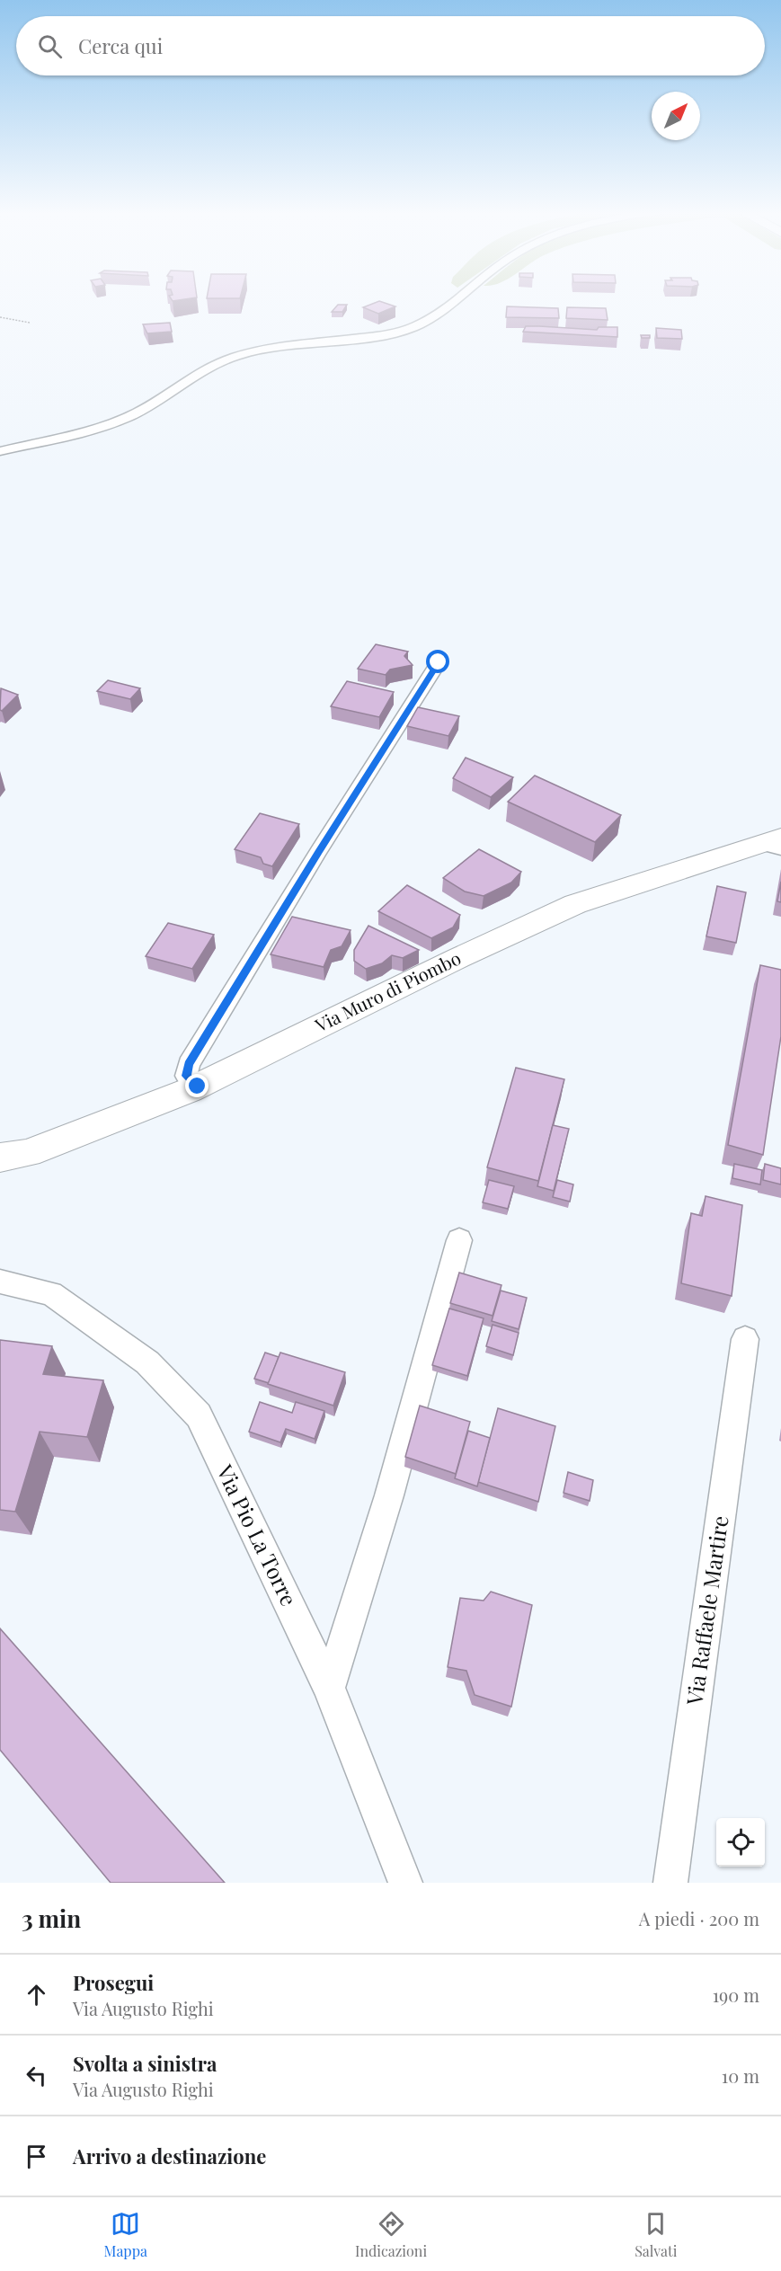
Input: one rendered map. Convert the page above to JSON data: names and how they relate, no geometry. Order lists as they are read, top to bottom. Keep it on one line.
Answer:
{"streets":{"street":["Via Muro di Piombo","Via Pio La Torre","Via Raffaele Martire"]},"north":"top right","page":{"search":"Cerca qui","heading":["3 min","A piedi · 200 m"],"list":[["Prosegui","Via Augusto Righi","190 m"],["Svolta a sinistra","Via Augusto Righi","10 m"],"Arrivo a destinazione"],"nav":["Mappa","Indicazioni","Salvati"]}}
